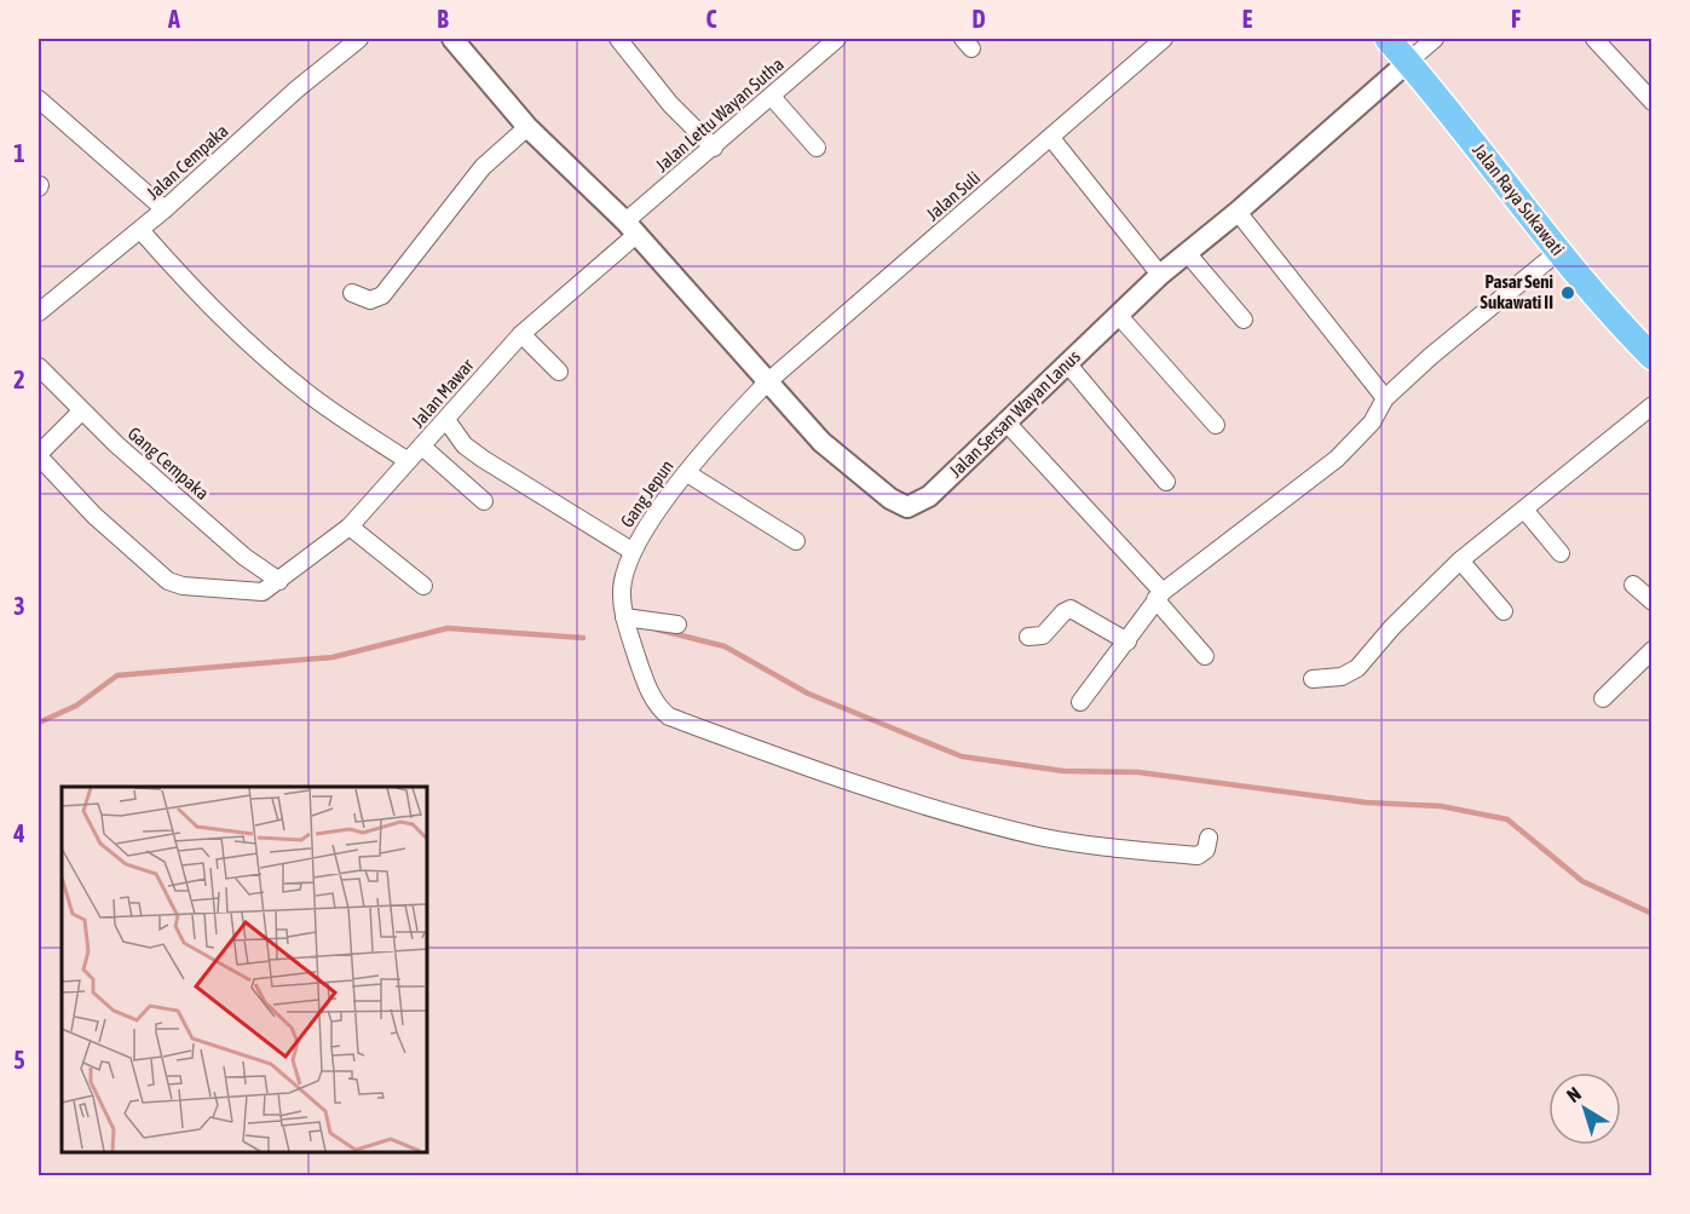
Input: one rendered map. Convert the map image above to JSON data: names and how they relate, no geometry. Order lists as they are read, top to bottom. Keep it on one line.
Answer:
{"streets":{"highway":["Jalan Raya Sukawati"],"street":["Jalan Lettu Wayan Sutha","Jalan Cempaka","Jalan Suli","Jalan Mawar","Jalan Sersan Wayan Lanus","Gang Cempaka","Gang Jepun"]},"crossings":[["Jalan Lettu Wayan Sutha","Jalan Mawar"],["Jalan Lettu Wayan Sutha","Jalan Sersan Wayan Lanus"],["Jalan Suli","Jalan Sersan Wayan Lanus"],["Jalan Suli","Gang Jepun"],["Jalan Raya Sukawati","Jalan Sersan Wayan Lanus"],["Jalan Mawar","Jalan Sersan Wayan Lanus"],["Jalan Mawar","Gang Cempaka"],["Jalan Sersan Wayan Lanus","Gang Jepun"]],"places":["Pasar Seni Sukawati II"],"north":"top left","grid":{"columns":["A","B","C","D","E","F"],"rows":["1","2","3","4","5"]}}
